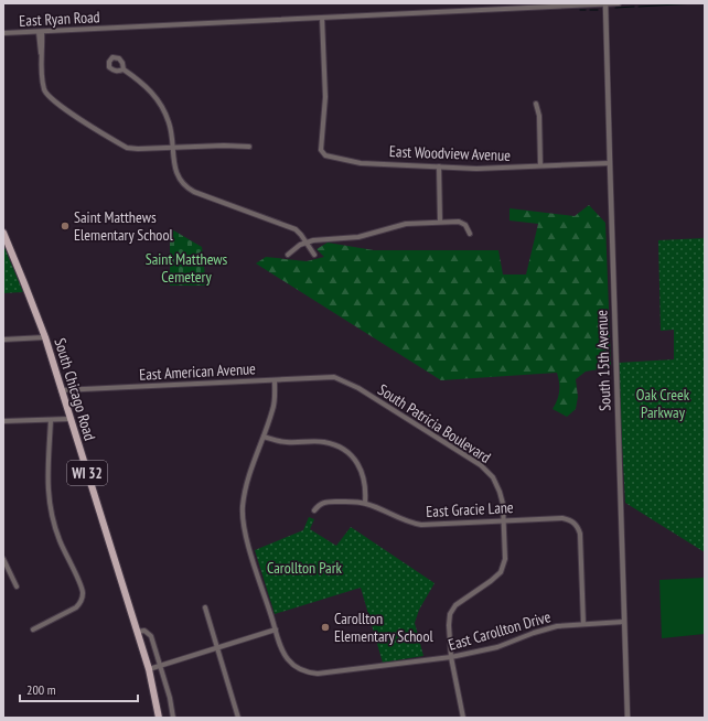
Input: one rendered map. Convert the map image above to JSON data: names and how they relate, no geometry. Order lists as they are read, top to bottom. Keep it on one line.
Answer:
{"streets":{"main road":["South Chicago Road","WI 32"],"street":["East Ryan Road","East Woodview Avenue","South 15th Avenue","East American Avenue","South Patricia Boulevard","East Gracie Lane","East Carollton Drive"]},"crossings":[["East Ryan Road","East Woodview Avenue"],["East Ryan Road","South 15th Avenue"],["East Woodview Avenue","South 15th Avenue"],["South 15th Avenue","East Carollton Drive"],["East American Avenue","South Chicago Road"],["East American Avenue","South Patricia Boulevard"],["East American Avenue","East Carollton Drive"],["South Patricia Boulevard","East Gracie Lane"],["South Patricia Boulevard","East Carollton Drive"],["East Gracie Lane","East Carollton Drive"]],"parks":["Saint Matthews Cemetery","Oak Creek Parkway","Carollton Park"],"places":["Saint Matthews Elementary School","Carollton Elementary School"],"scale_bar":"200 m"}
